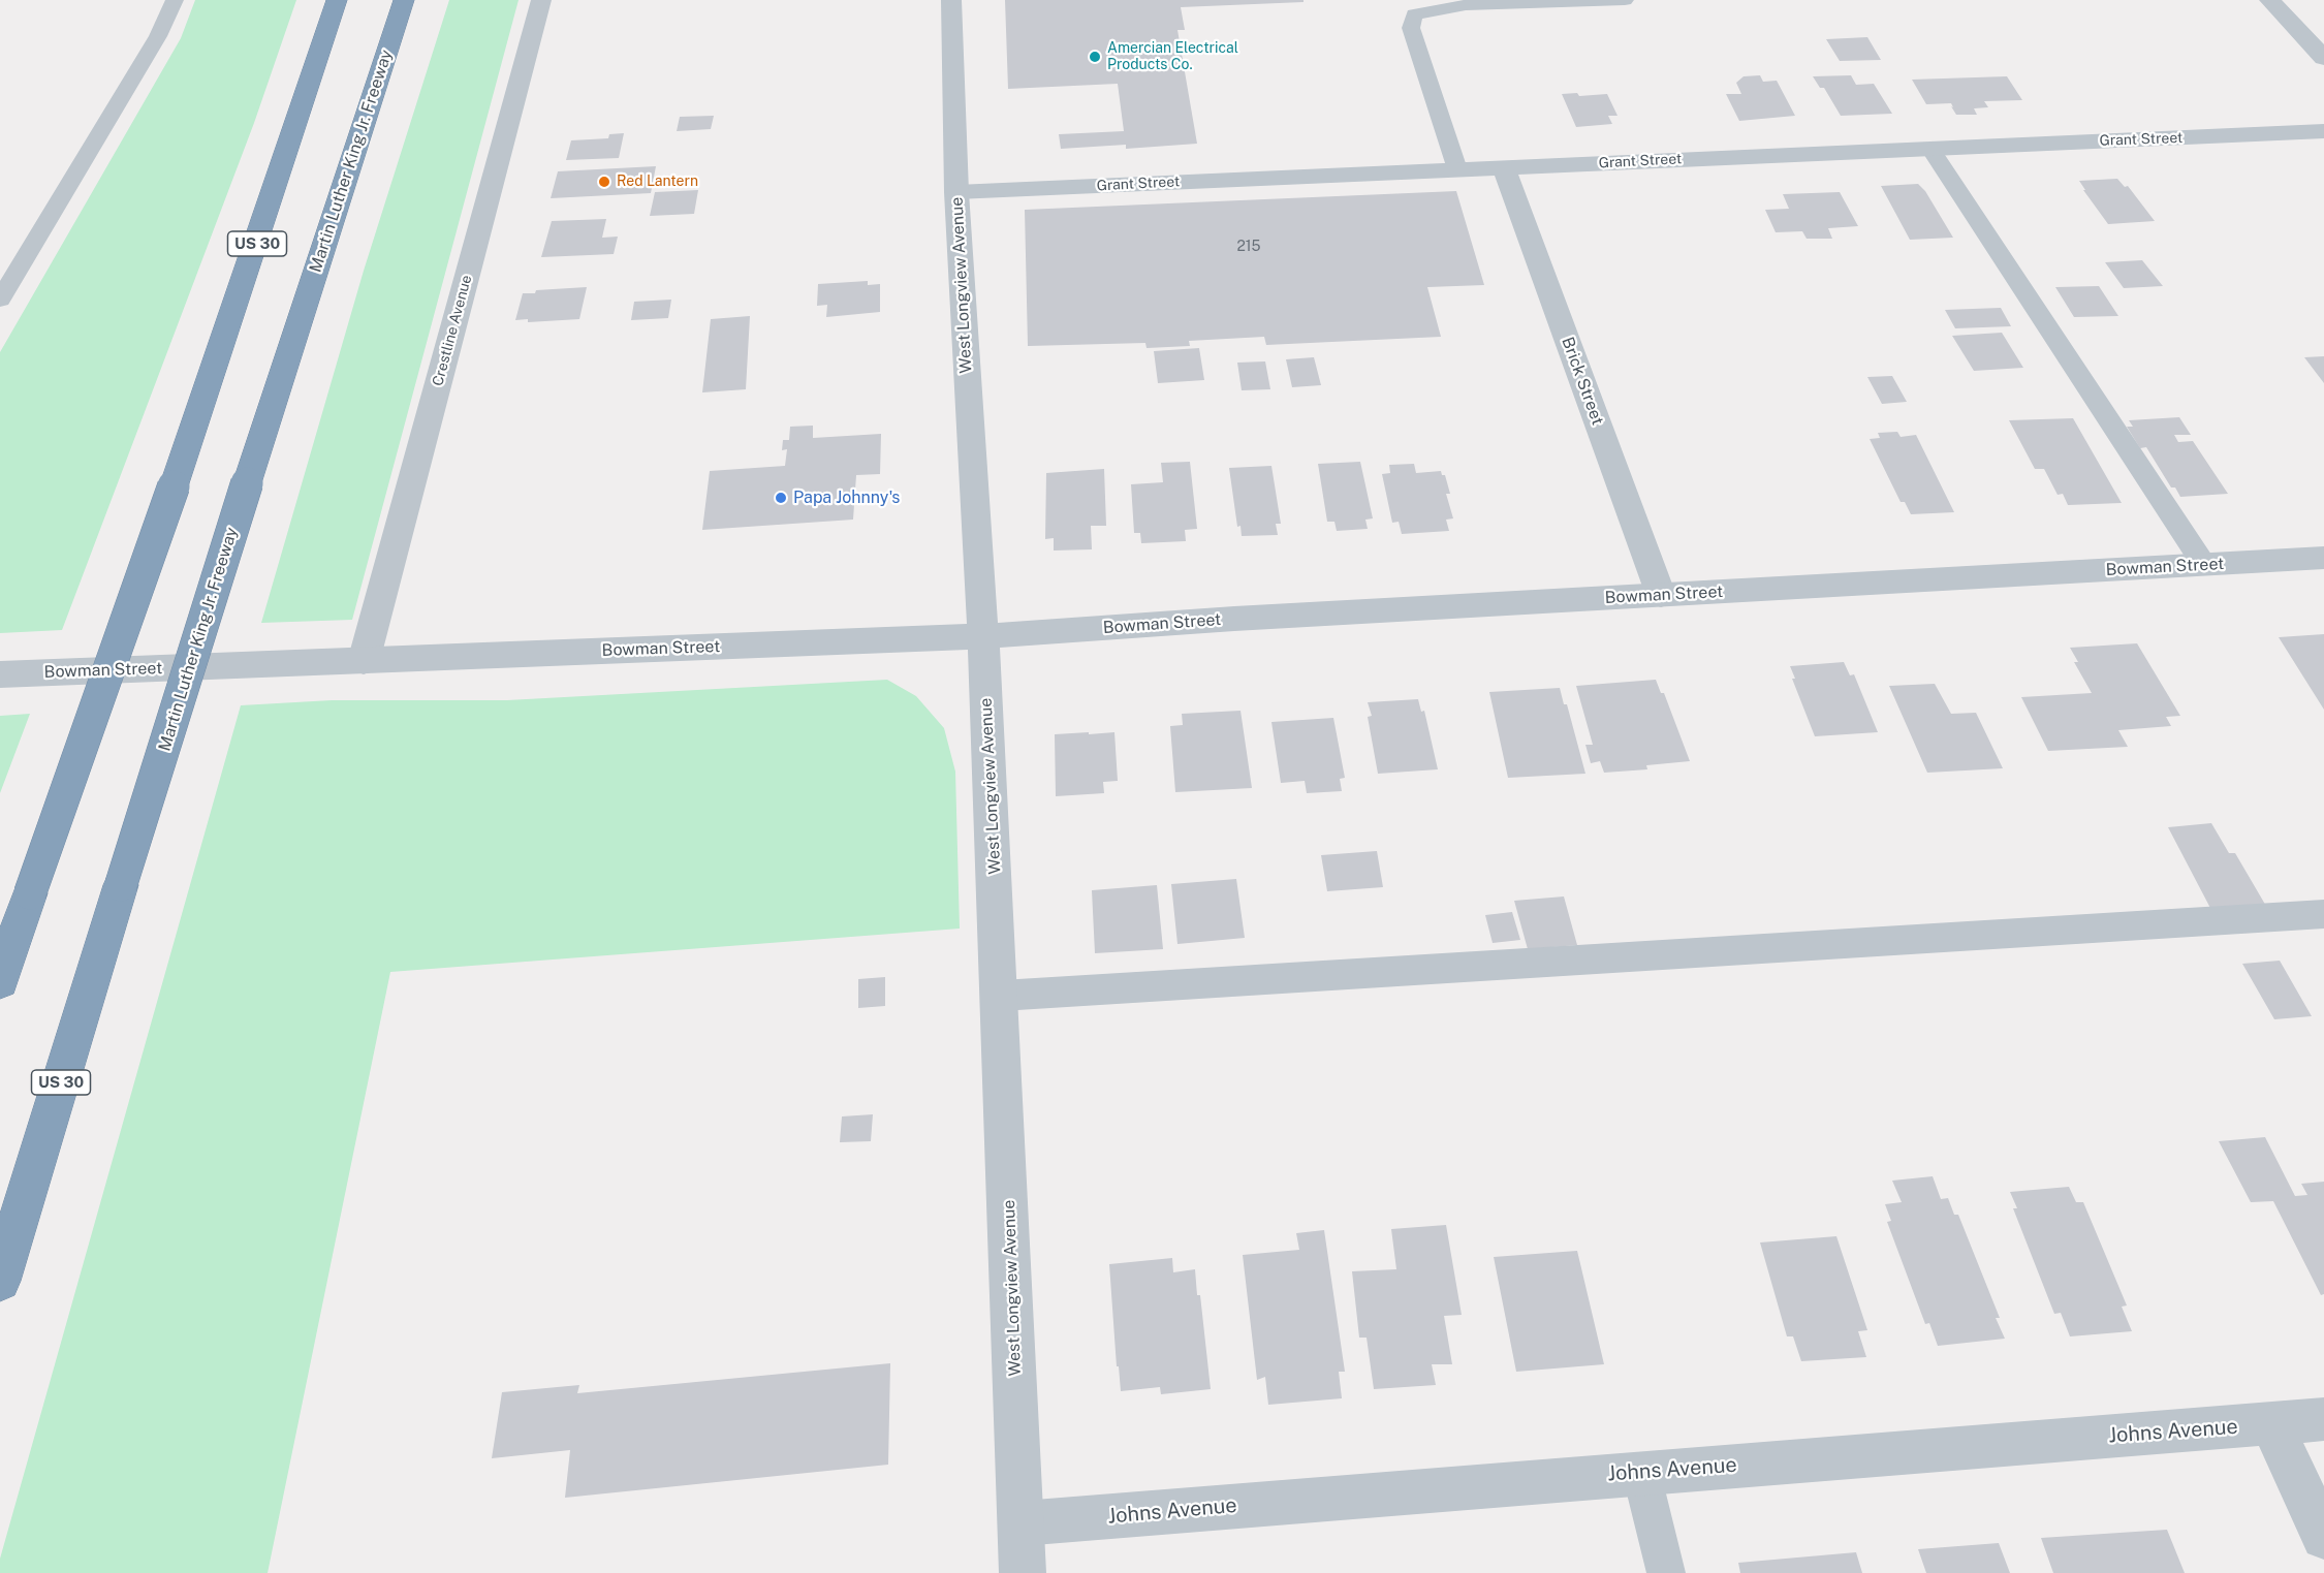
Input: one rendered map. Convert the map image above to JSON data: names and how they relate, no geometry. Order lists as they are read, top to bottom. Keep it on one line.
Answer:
{"streets":{"highway":["Martin Luther King Jr. Freeway","US 30"],"street":["Grant Street","West Longview Avenue","Crestline Avenue","Brick Street","Bowman Street","Johns Avenue"]},"crossings":[["Grant Street","West Longview Avenue"],["Grant Street","Brick Street"],["West Longview Avenue","Bowman Street"],["West Longview Avenue","Johns Avenue"],["Crestline Avenue","Bowman Street"],["Brick Street","Bowman Street"]],"places":["Amercian Electrical Products Co.","Red Lantern","Papa Johnny's"],"house_numbers":["215"]}
